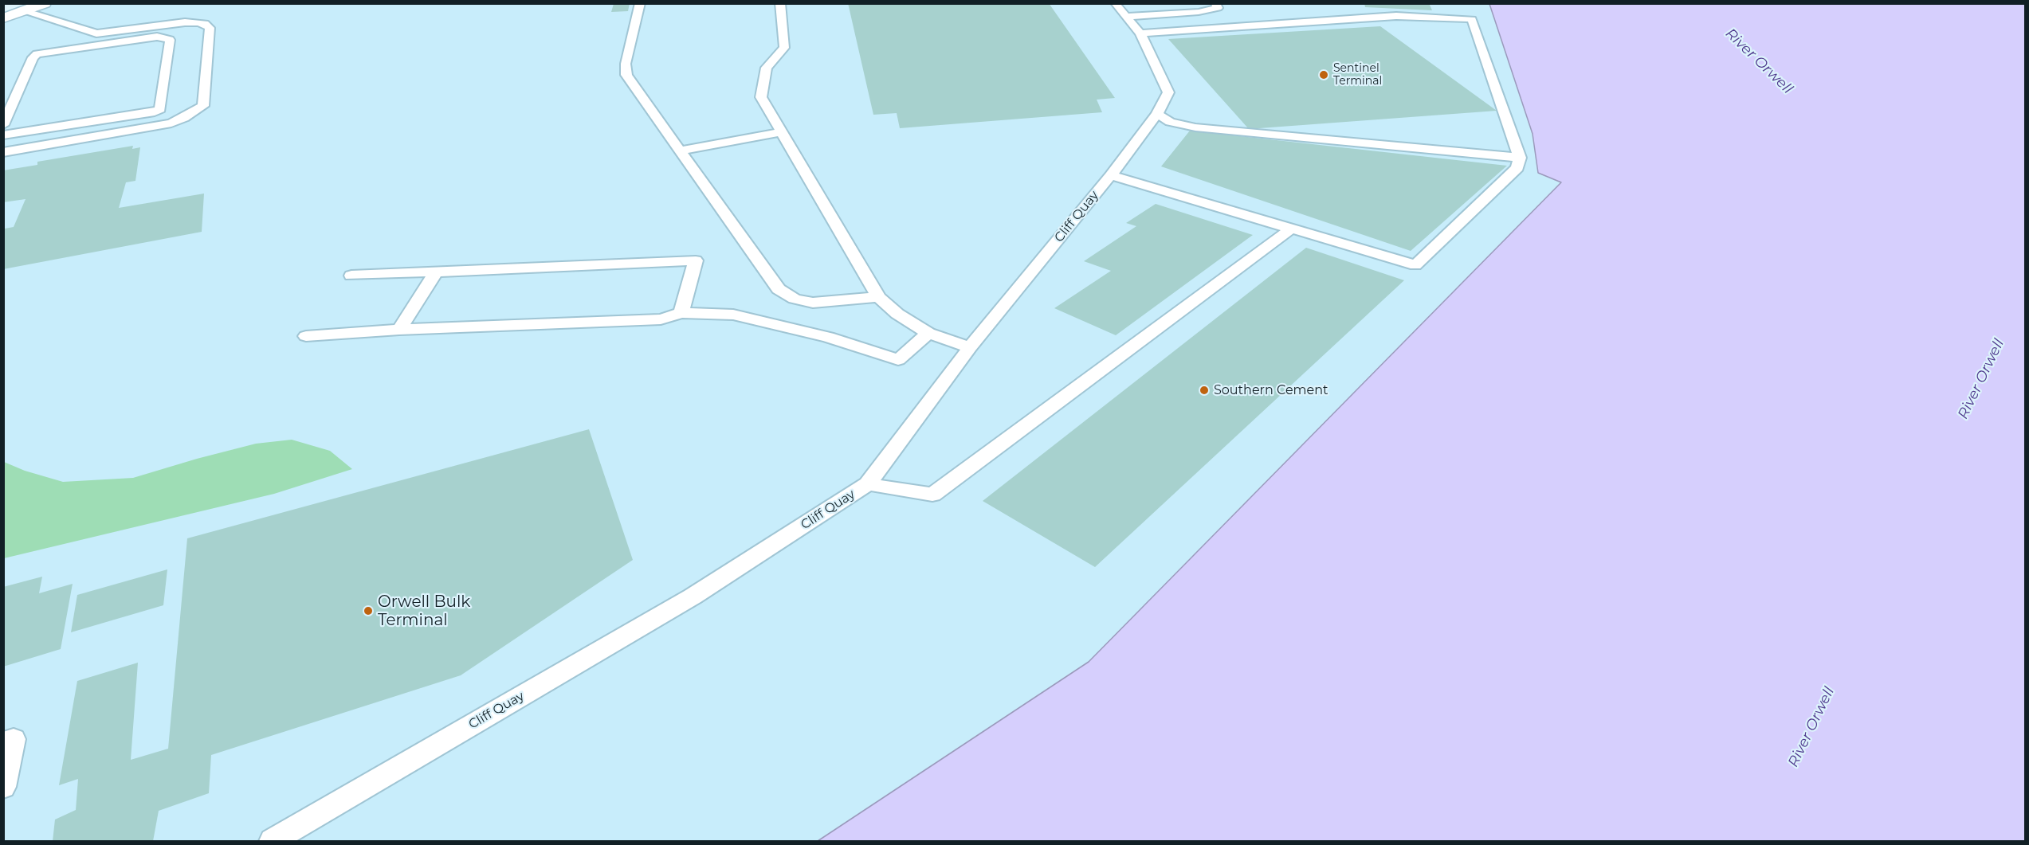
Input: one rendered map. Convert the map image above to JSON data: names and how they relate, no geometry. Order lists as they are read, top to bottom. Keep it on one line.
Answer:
{"streets":{"lane":["Cliff Quay"]},"water":["River Orwell"],"places":["Sentinel Terminal","Southern Cement","Orwell Bulk Terminal"]}
